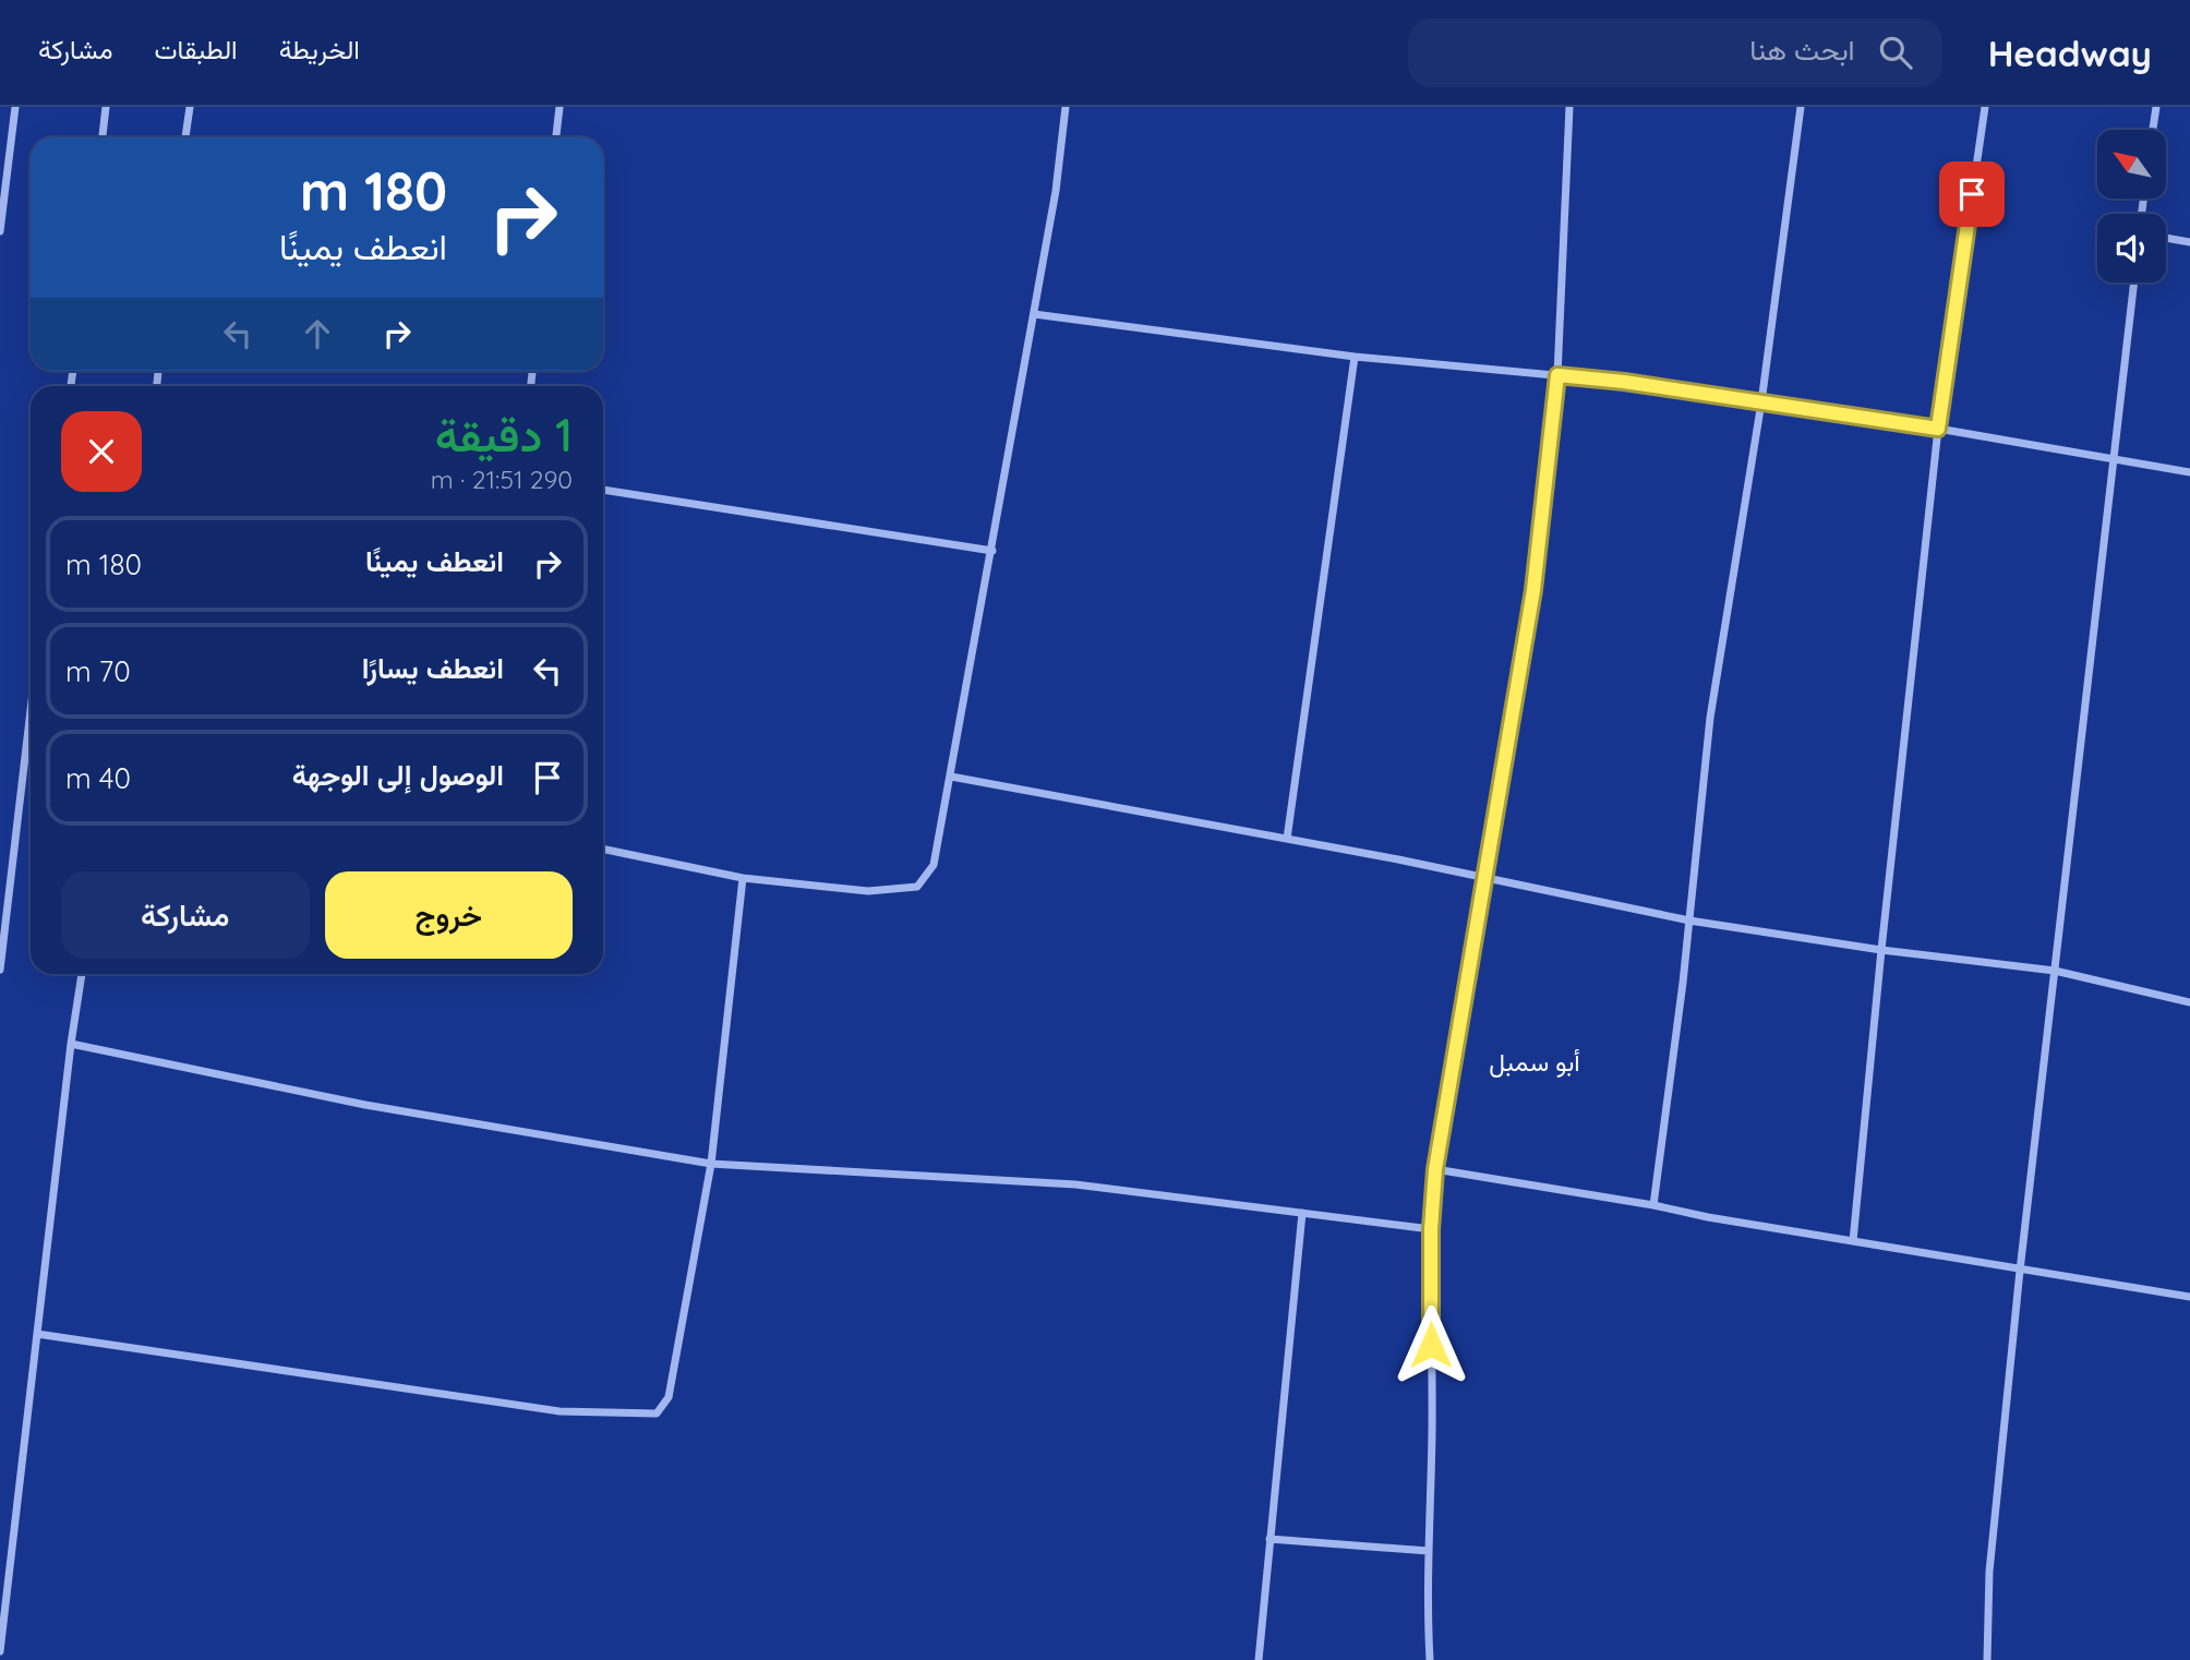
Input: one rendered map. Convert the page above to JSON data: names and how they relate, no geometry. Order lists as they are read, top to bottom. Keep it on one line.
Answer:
{"districts":["أبو سمبل"],"north":"top left","page":{"header":"Headway","search":"ابحث هنا","nav":["الخريطة","الطبقات","مشاركة"],"turn":["180 m","انعطف يمينًا"],"heading":["1 دقيقة","290 m · 21:51"],"list":[{"name":"انعطف يمينًا","value":"180 m"},{"name":"انعطف يسارًا","value":"70 m"},{"name":"الوصول إلى الوجهة","value":"40 m"}],"buttons":["خروج","مشاركة"]}}
